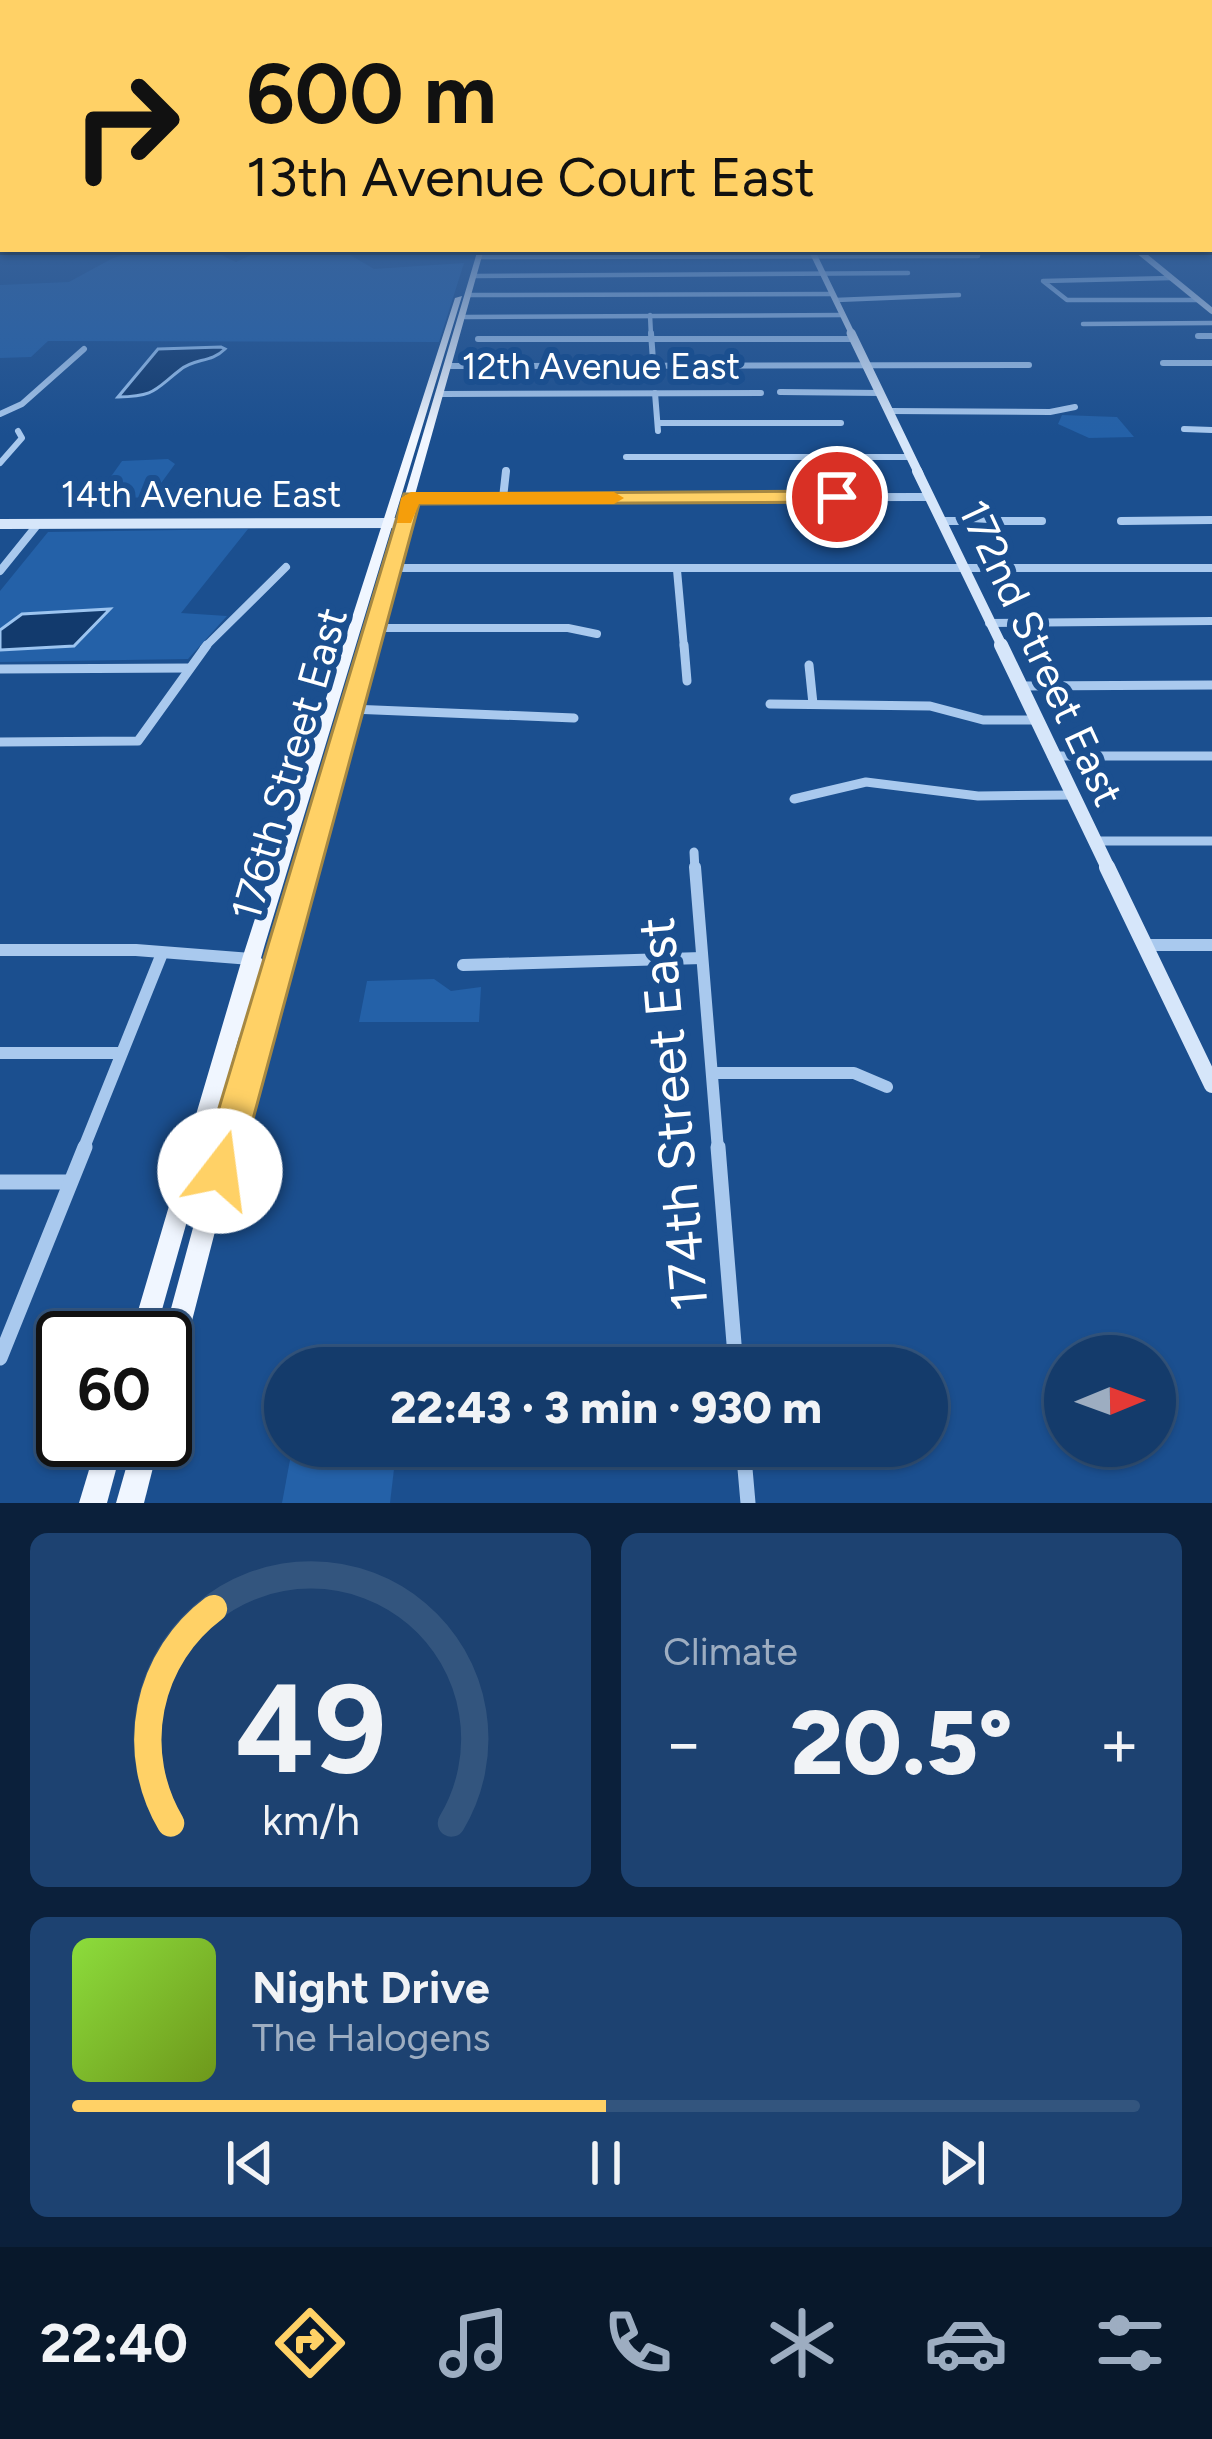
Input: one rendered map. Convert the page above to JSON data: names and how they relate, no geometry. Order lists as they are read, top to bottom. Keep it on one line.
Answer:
{"streets":{"main road":["176th Street East"],"street":["12th Avenue East","14th Avenue East","172nd Street East","174th Street East"]},"crossings":[["12th Avenue East","172nd Street East"],["12th Avenue East","176th Street East"],["14th Avenue East","176th Street East"]],"north":"right","page":{"turn":["600 m","13th Avenue Court East"],"limit":"60","trip":"22:43 · 3 min · 930 m","tile":"Climate","heat":["−","20.5°","+"],"song":["Night Drive","The Halogens"],"tabs":"22:40","gauge":["49","km/h"]}}
